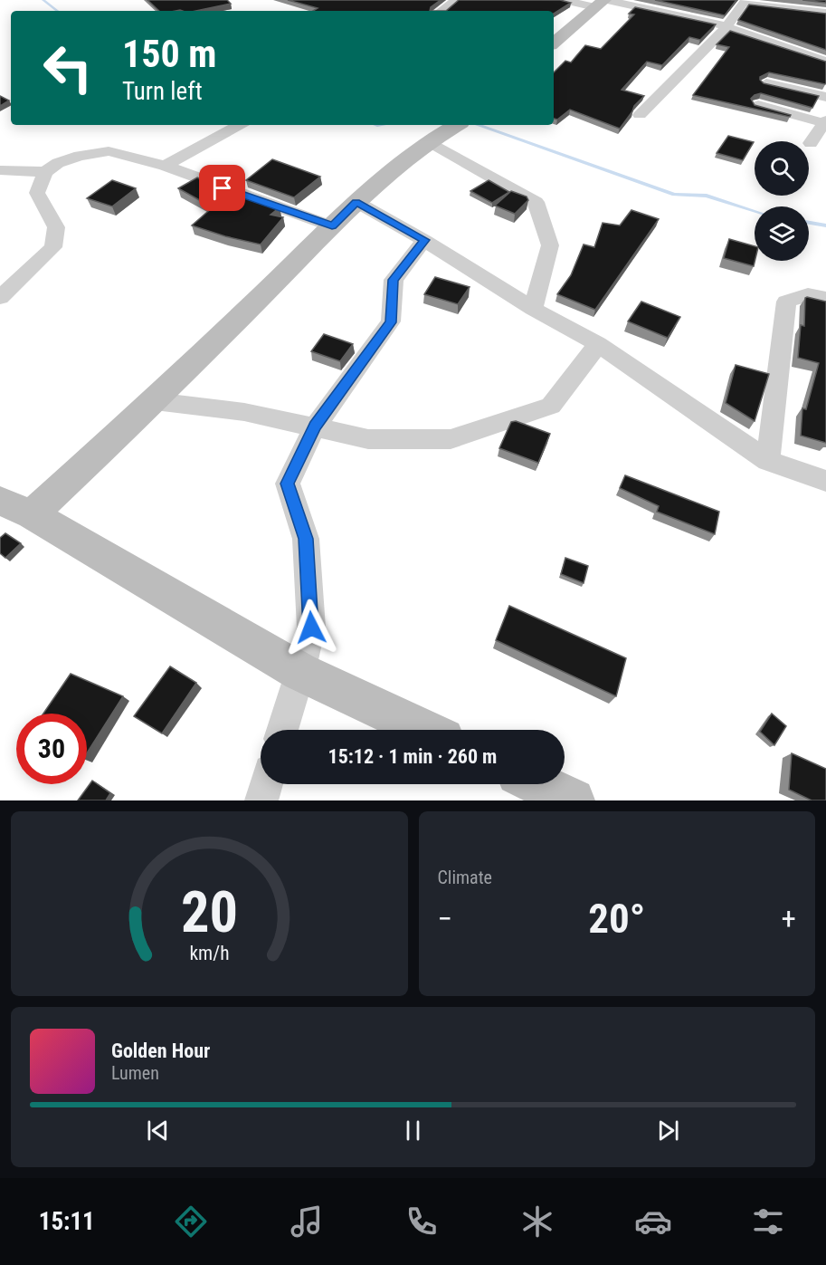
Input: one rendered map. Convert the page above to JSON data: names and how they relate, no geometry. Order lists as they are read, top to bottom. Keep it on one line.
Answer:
{"page":{"turn":["150 m","Turn left"],"limit":"30","trip":"15:12 · 1 min · 260 m","tile":"Climate","heat":["−","20°","+"],"song":["Golden Hour","Lumen"],"tabs":"15:11","gauge":["20","km/h"]}}
